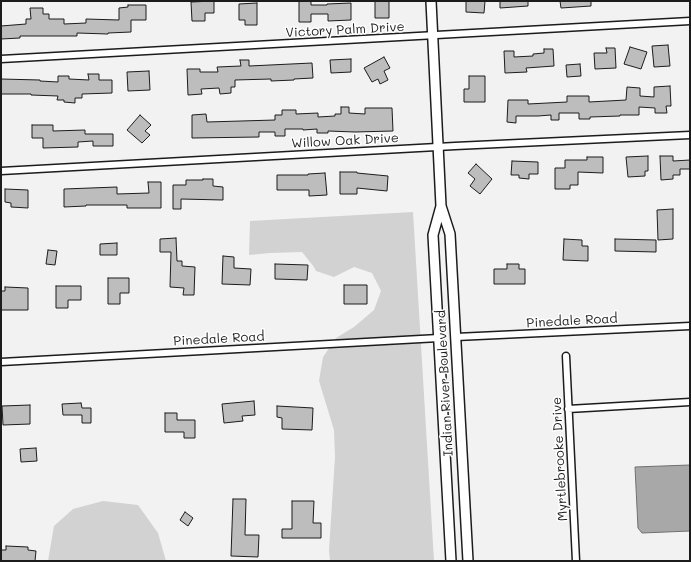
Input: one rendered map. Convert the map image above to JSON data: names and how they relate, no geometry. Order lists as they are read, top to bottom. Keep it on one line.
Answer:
{"streets":{"main road":["Indian River Boulevard"],"street":["Victory Palm Drive","Willow Oak Drive","Pinedale Road","Myrtlebrooke Drive"]},"crossings":[["Victory Palm Drive","Indian River Boulevard"],["Willow Oak Drive","Indian River Boulevard"],["Pinedale Road","Indian River Boulevard"]]}
